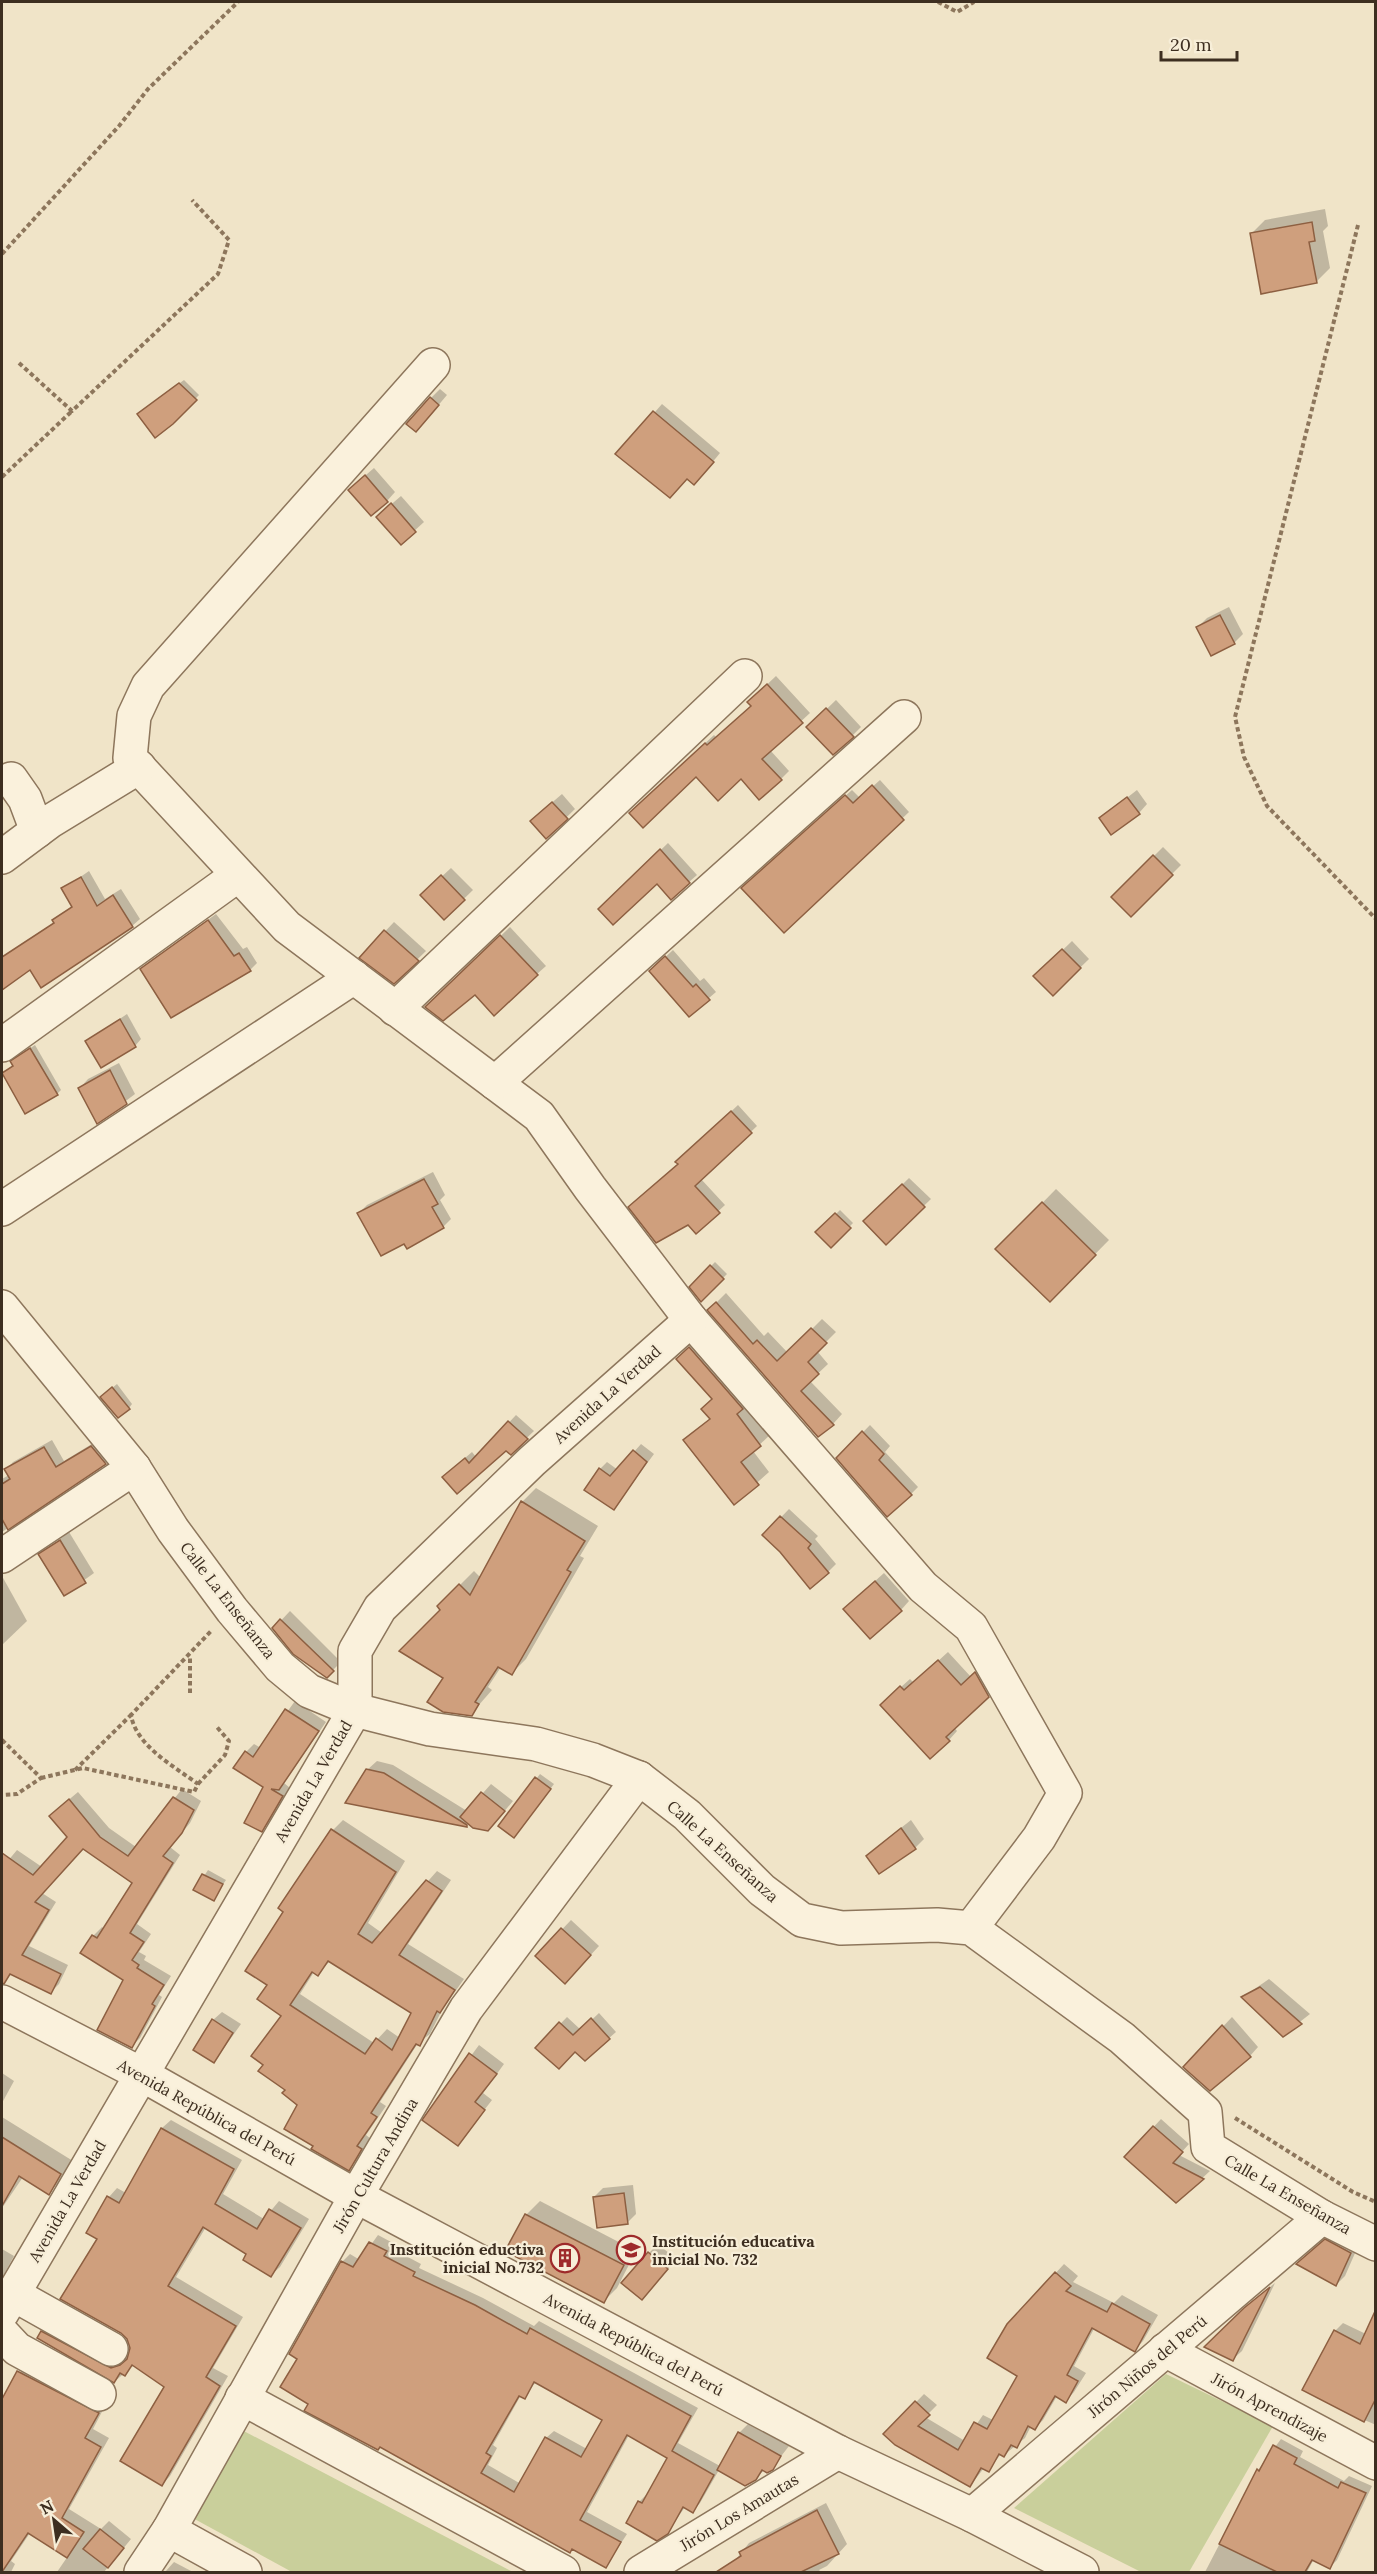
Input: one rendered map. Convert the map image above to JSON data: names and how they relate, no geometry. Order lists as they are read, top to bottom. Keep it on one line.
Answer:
{"streets":{"street":["Avenida La Verdad","Calle La Enseñanza","Avenida República del Perú","Jirón Cultura Andina","Jirón Niños del Perú","Jirón Aprendizaje","Jirón Los Amautas"]},"crossings":[["Avenida La Verdad","Calle La Enseñanza"],["Avenida La Verdad","Avenida República del Perú"],["Calle La Enseñanza","Jirón Cultura Andina"],["Calle La Enseñanza","Jirón Niños del Perú"],["Avenida República del Perú","Jirón Cultura Andina"],["Avenida República del Perú","Jirón Niños del Perú"],["Avenida República del Perú","Jirón Los Amautas"],["Jirón Niños del Perú","Jirón Aprendizaje"]],"places":{"school or university":["Institución educativa inicial No. 732"],"building":["Institución eductiva inicial No.732"]},"scale_bar":"20 m","north":"top left"}
